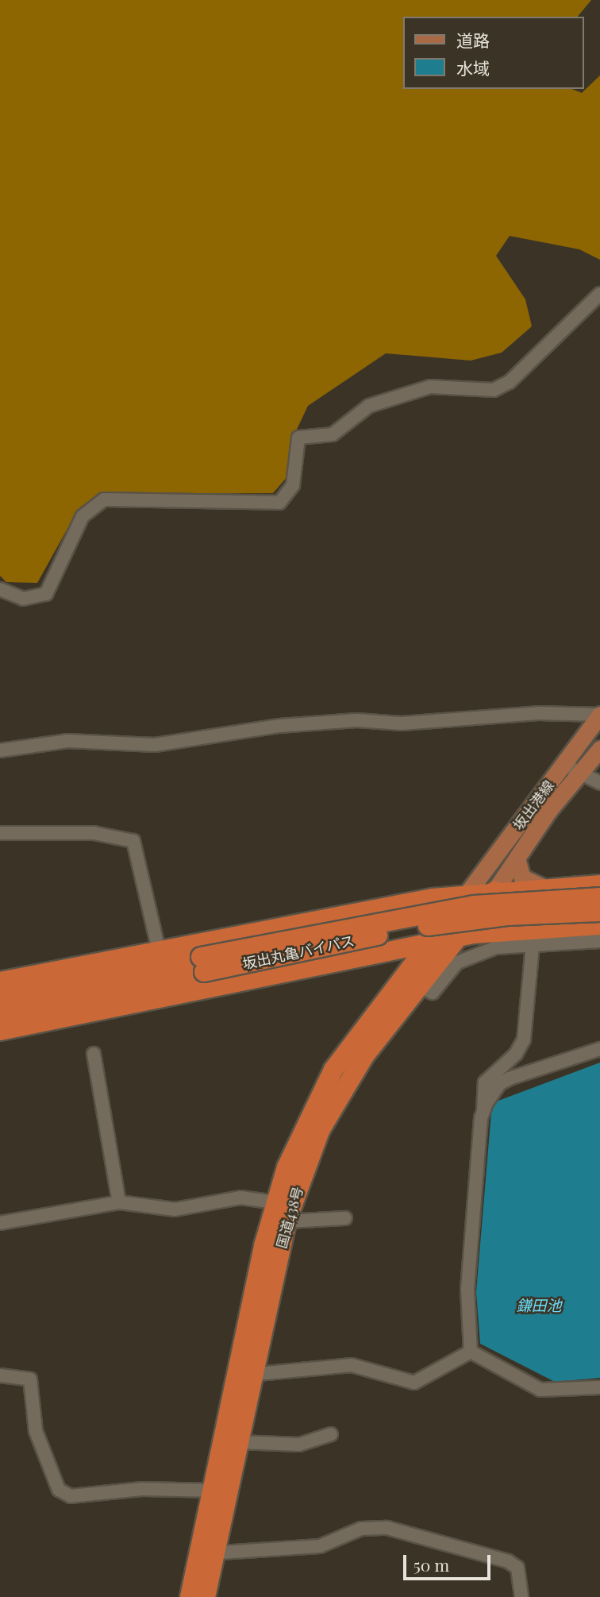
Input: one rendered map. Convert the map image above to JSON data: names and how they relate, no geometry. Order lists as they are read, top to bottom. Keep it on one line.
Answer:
{"streets":{"highway":["坂出丸亀バイパス","国道438号"],"main road":["坂出港線"]},"crossings":[["坂出港線","国道438号"]],"water":["鎌田池"],"legend":["道路","水域"],"scale_bar":"50 m"}
